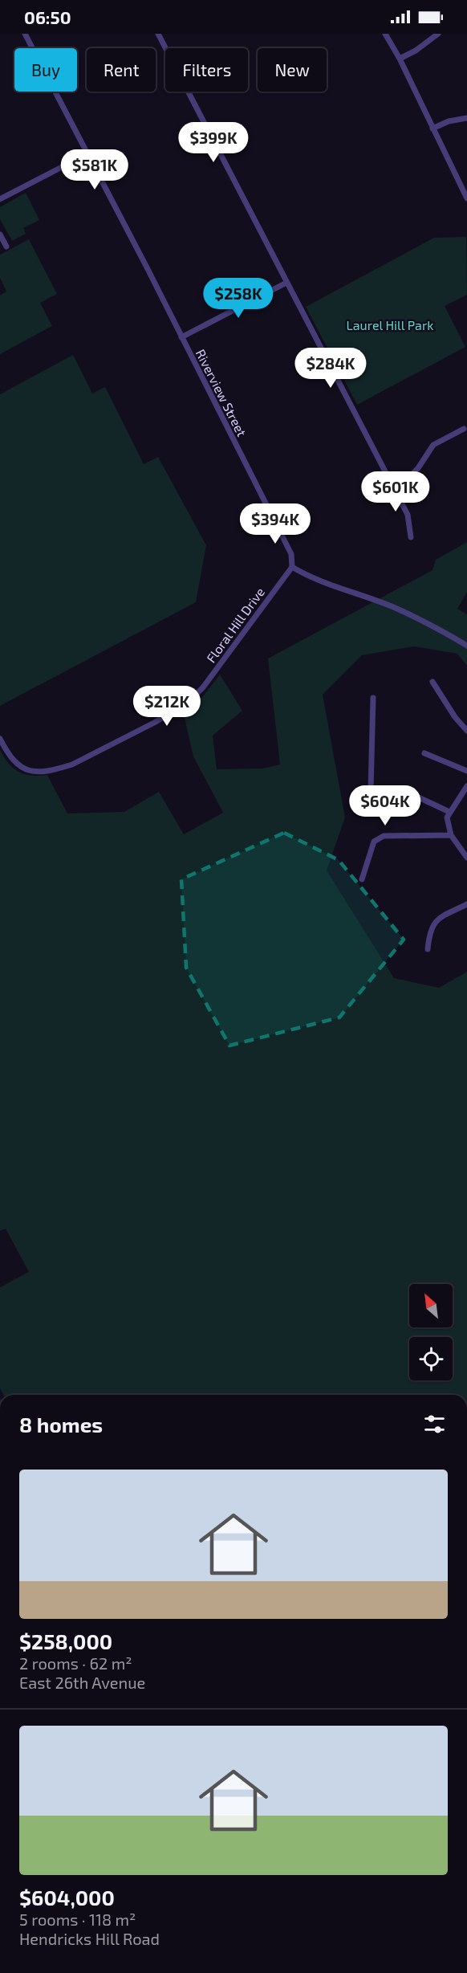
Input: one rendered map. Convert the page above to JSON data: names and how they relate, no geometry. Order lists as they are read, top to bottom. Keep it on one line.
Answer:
{"streets":{"street":["Riverview Street","Floral Hill Drive"]},"crossings":[["Riverview Street","Floral Hill Drive"]],"parks":["Laurel Hill Park"],"north":"top left","page":{"status":"06:50","chip":["Buy","Rent","Filters","New"],"price":["$399K","$581K","$258K","$284K","$601K","$394K","$212K","$604K"],"heading":"8 homes","list":[{"name":"$258,000","note":"2 rooms · 62 m² · East 26th Avenue"},{"name":"$604,000","note":"5 rooms · 118 m² · Hendricks Hill Road"}]}}
